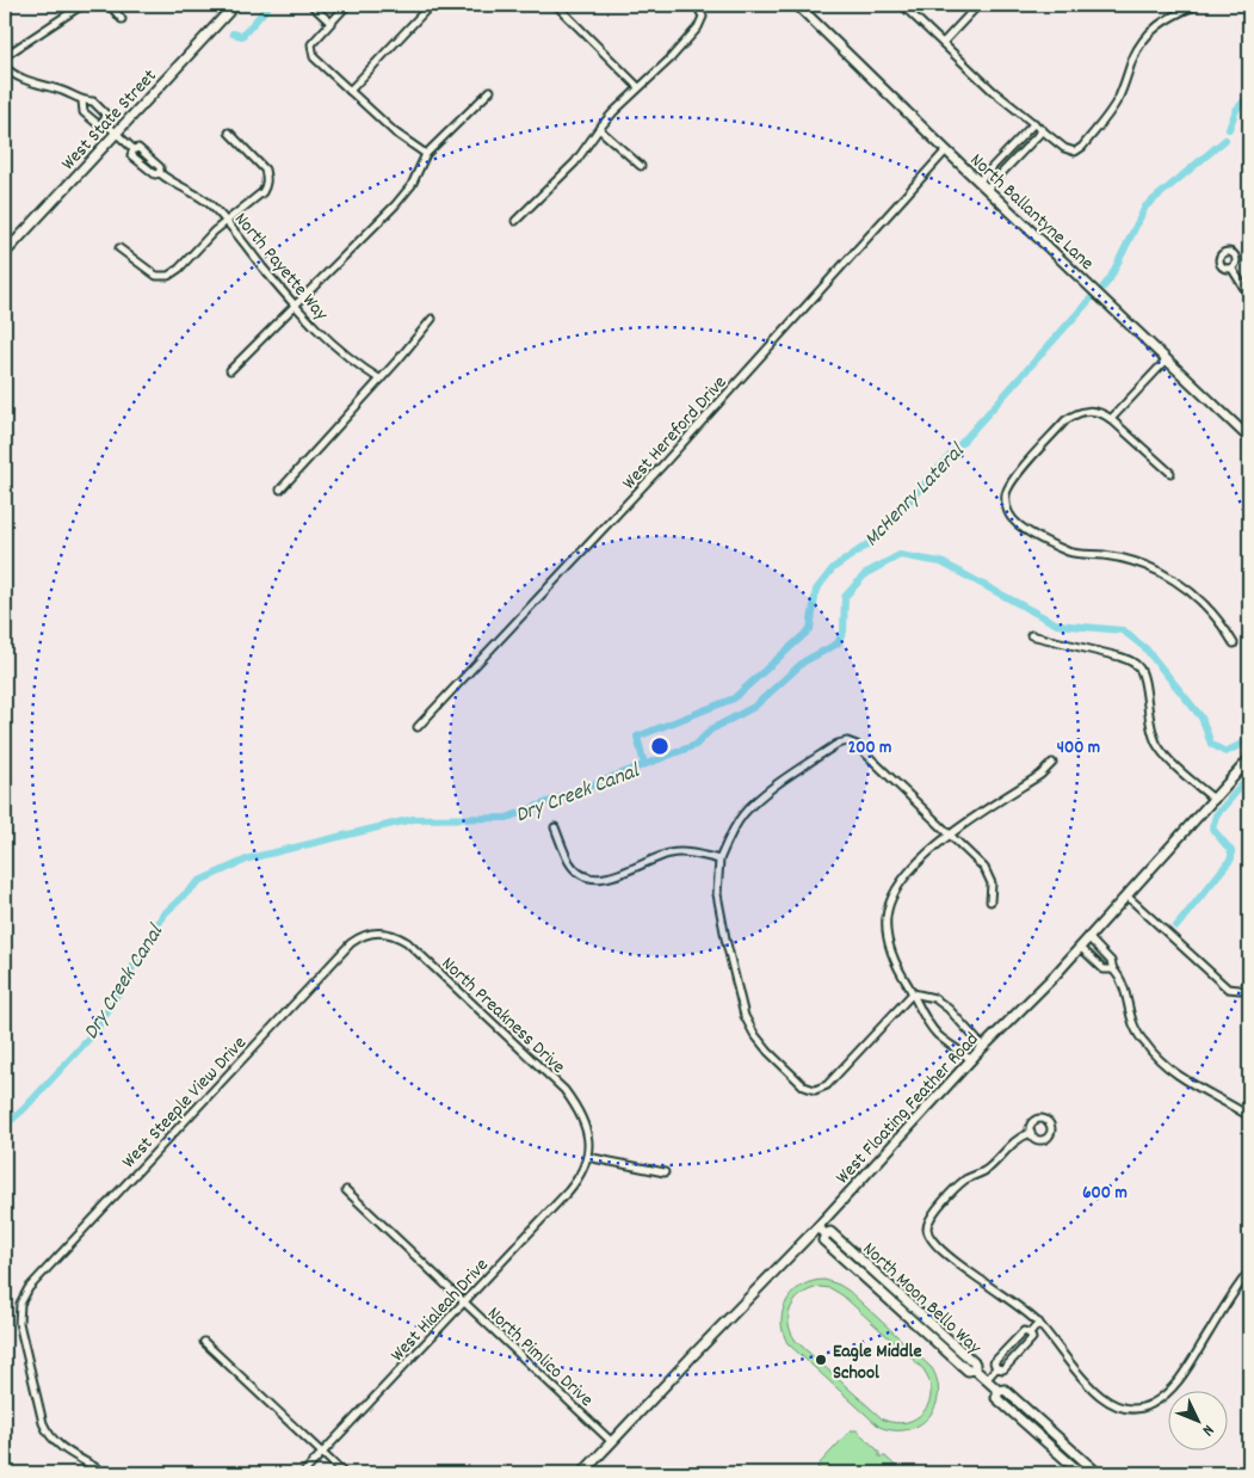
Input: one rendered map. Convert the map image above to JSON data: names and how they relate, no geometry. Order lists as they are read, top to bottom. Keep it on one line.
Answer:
{"streets":{"main road":["West State Street","North Ballantyne Lane","West Floating Feather Road","North Moon Bello Way"],"street":["North Payette Way","West Hereford Drive","North Preakness Drive","West Steeple View Drive","West Hialeah Drive","North Pimlico Drive"]},"crossings":[["West State Street","North Payette Way"],["North Ballantyne Lane","West Hereford Drive"],["North Preakness Drive","West Steeple View Drive"],["North Preakness Drive","West Hialeah Drive"],["West Floating Feather Road","North Moon Bello Way"],["West Floating Feather Road","North Pimlico Drive"],["West Hialeah Drive","North Pimlico Drive"]],"water":["McHenry Lateral","Dry Creek Canal"],"places":["Eagle Middle School"],"north":"bottom right","rings":["200 m","400 m","600 m"]}
